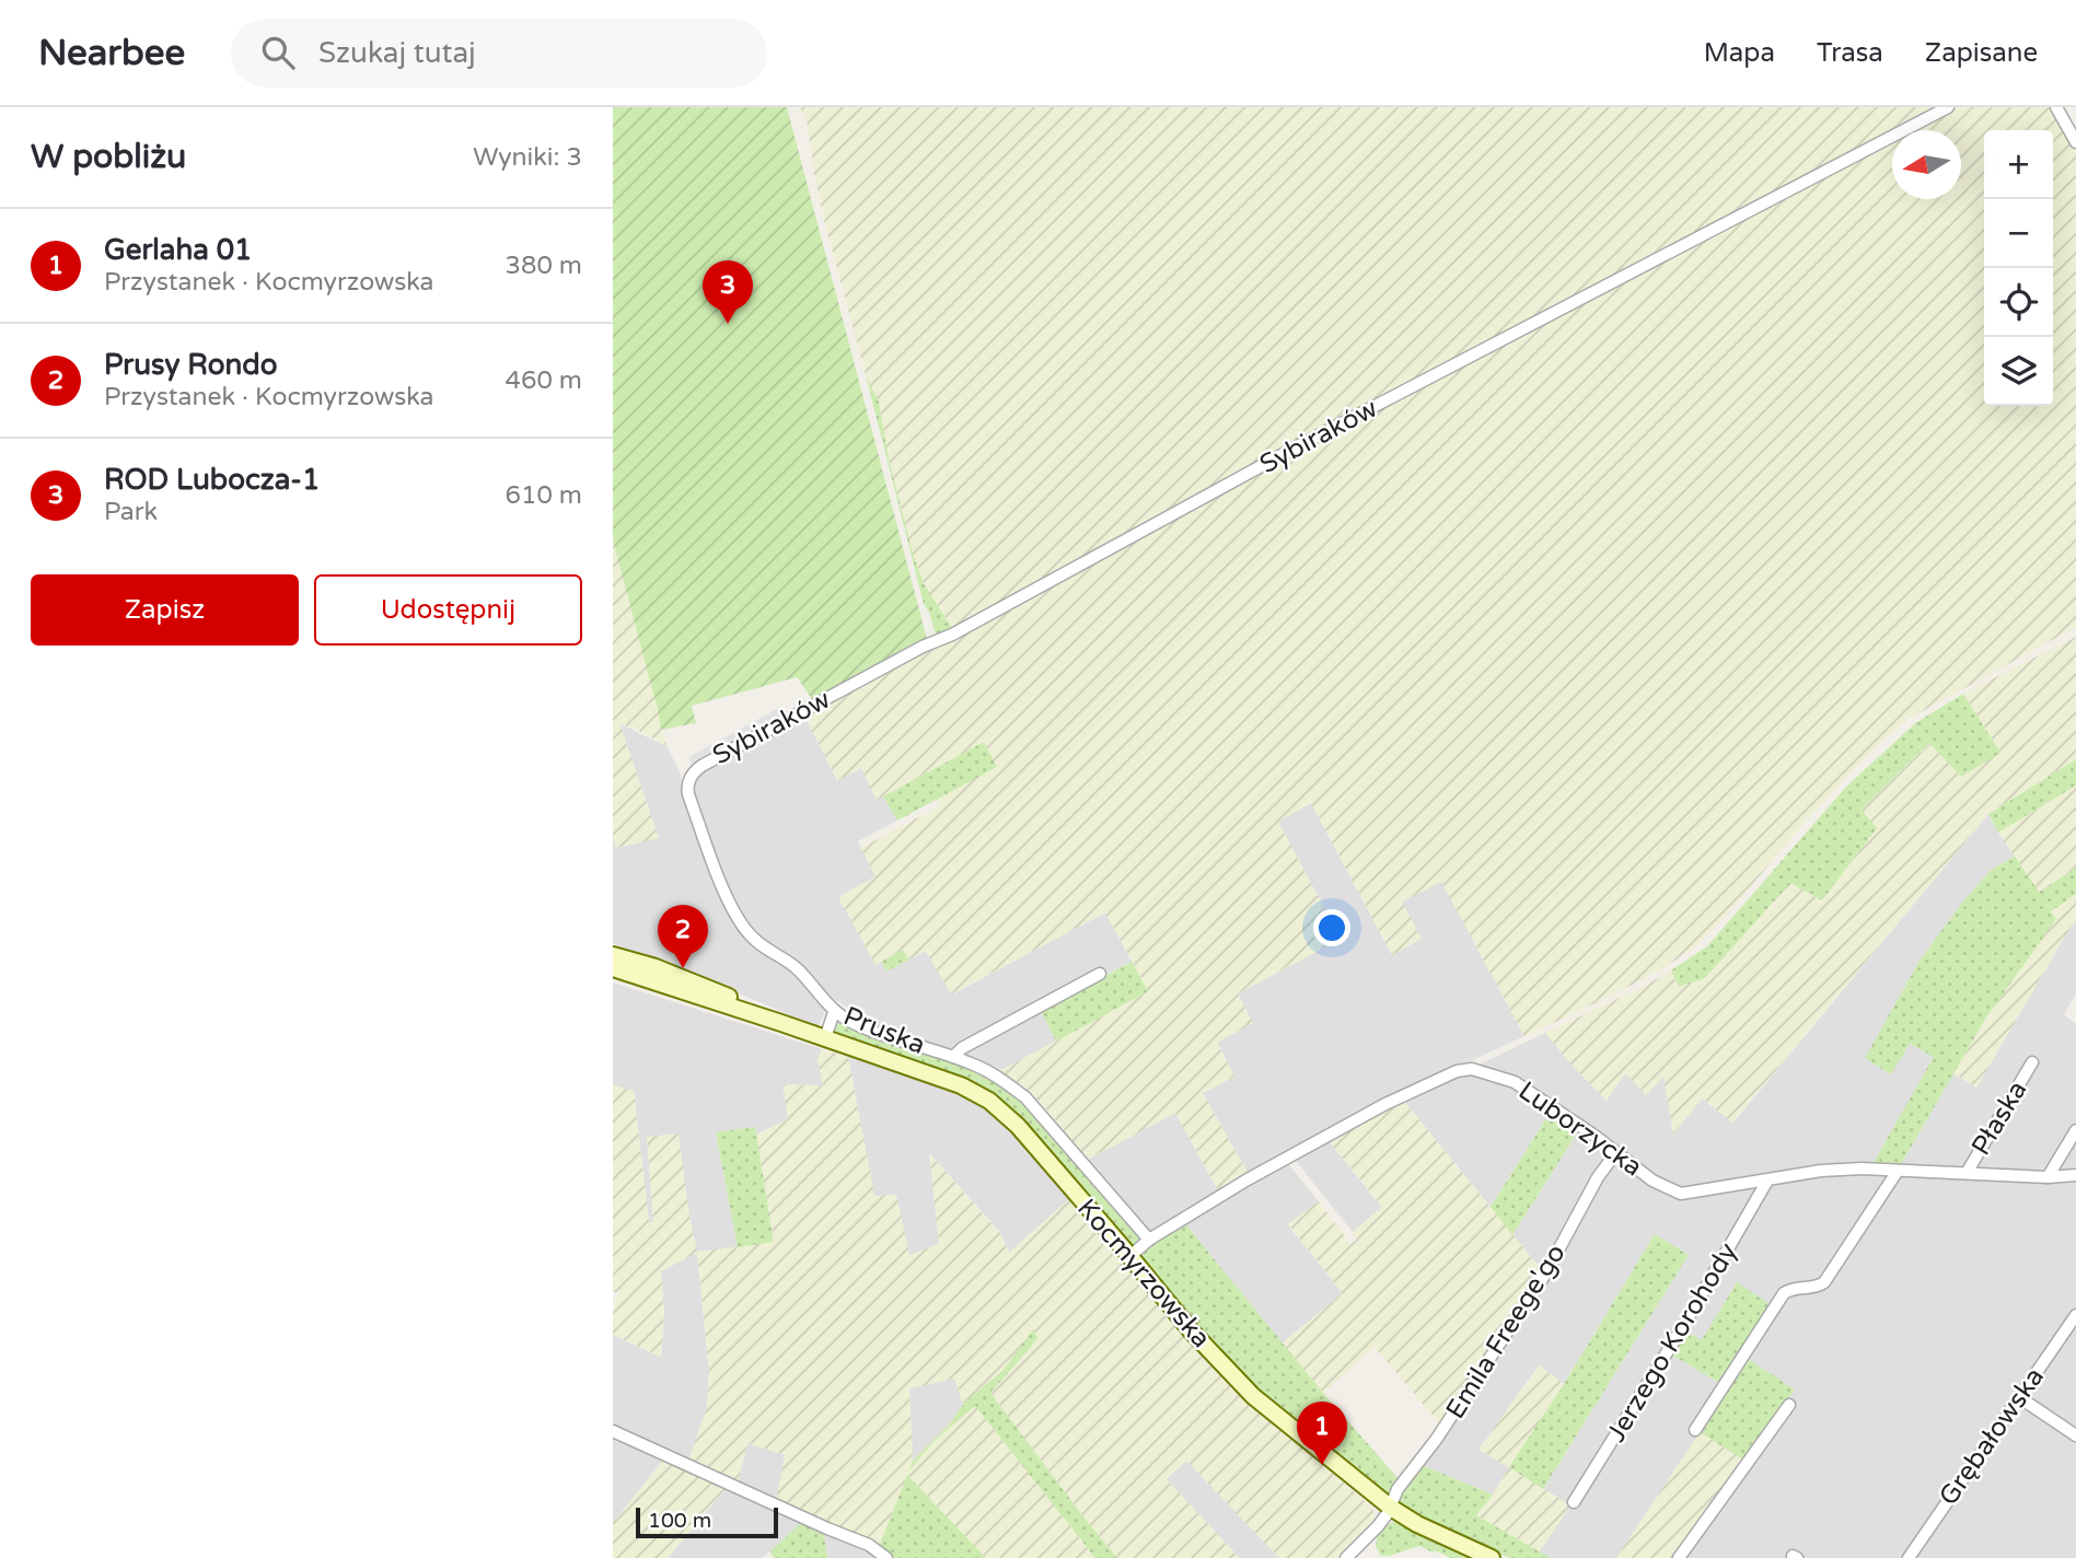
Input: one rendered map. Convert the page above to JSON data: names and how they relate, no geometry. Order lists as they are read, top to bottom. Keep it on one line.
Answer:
{"streets":{"main road":["Kocmyrzowska"],"street":["Sybiraków","Pruska","Płaska","Luborzycka","Emila Freege'go","Jerzego Korohody","Grębałowska"]},"crossings":[["Sybiraków","Pruska"],["Pruska","Luborzycka"],["Płaska","Luborzycka"],["Luborzycka","Kocmyrzowska"],["Luborzycka","Emila Freege'go"],["Luborzycka","Jerzego Korohody"],["Kocmyrzowska","Emila Freege'go"]],"scale_bar":"100 m","north":"left","page":{"header":"Nearbee","search":"Szukaj tutaj","nav":["Mapa","Trasa","Zapisane"],"heading":["W pobliżu","Wyniki: 3"],"map_buttons":["+","−"],"list":[{"mark":"1","name":"Gerlaha 01","note":"Przystanek · Kocmyrzowska","value":"380 m"},{"mark":"2","name":"Prusy Rondo","note":"Przystanek · Kocmyrzowska","value":"460 m"},{"mark":"3","name":"ROD Lubocza-1","note":"Park","value":"610 m"}],"pins":["3","2","1"],"buttons":["Zapisz","Udostępnij"],"scale":"100 m"}}
